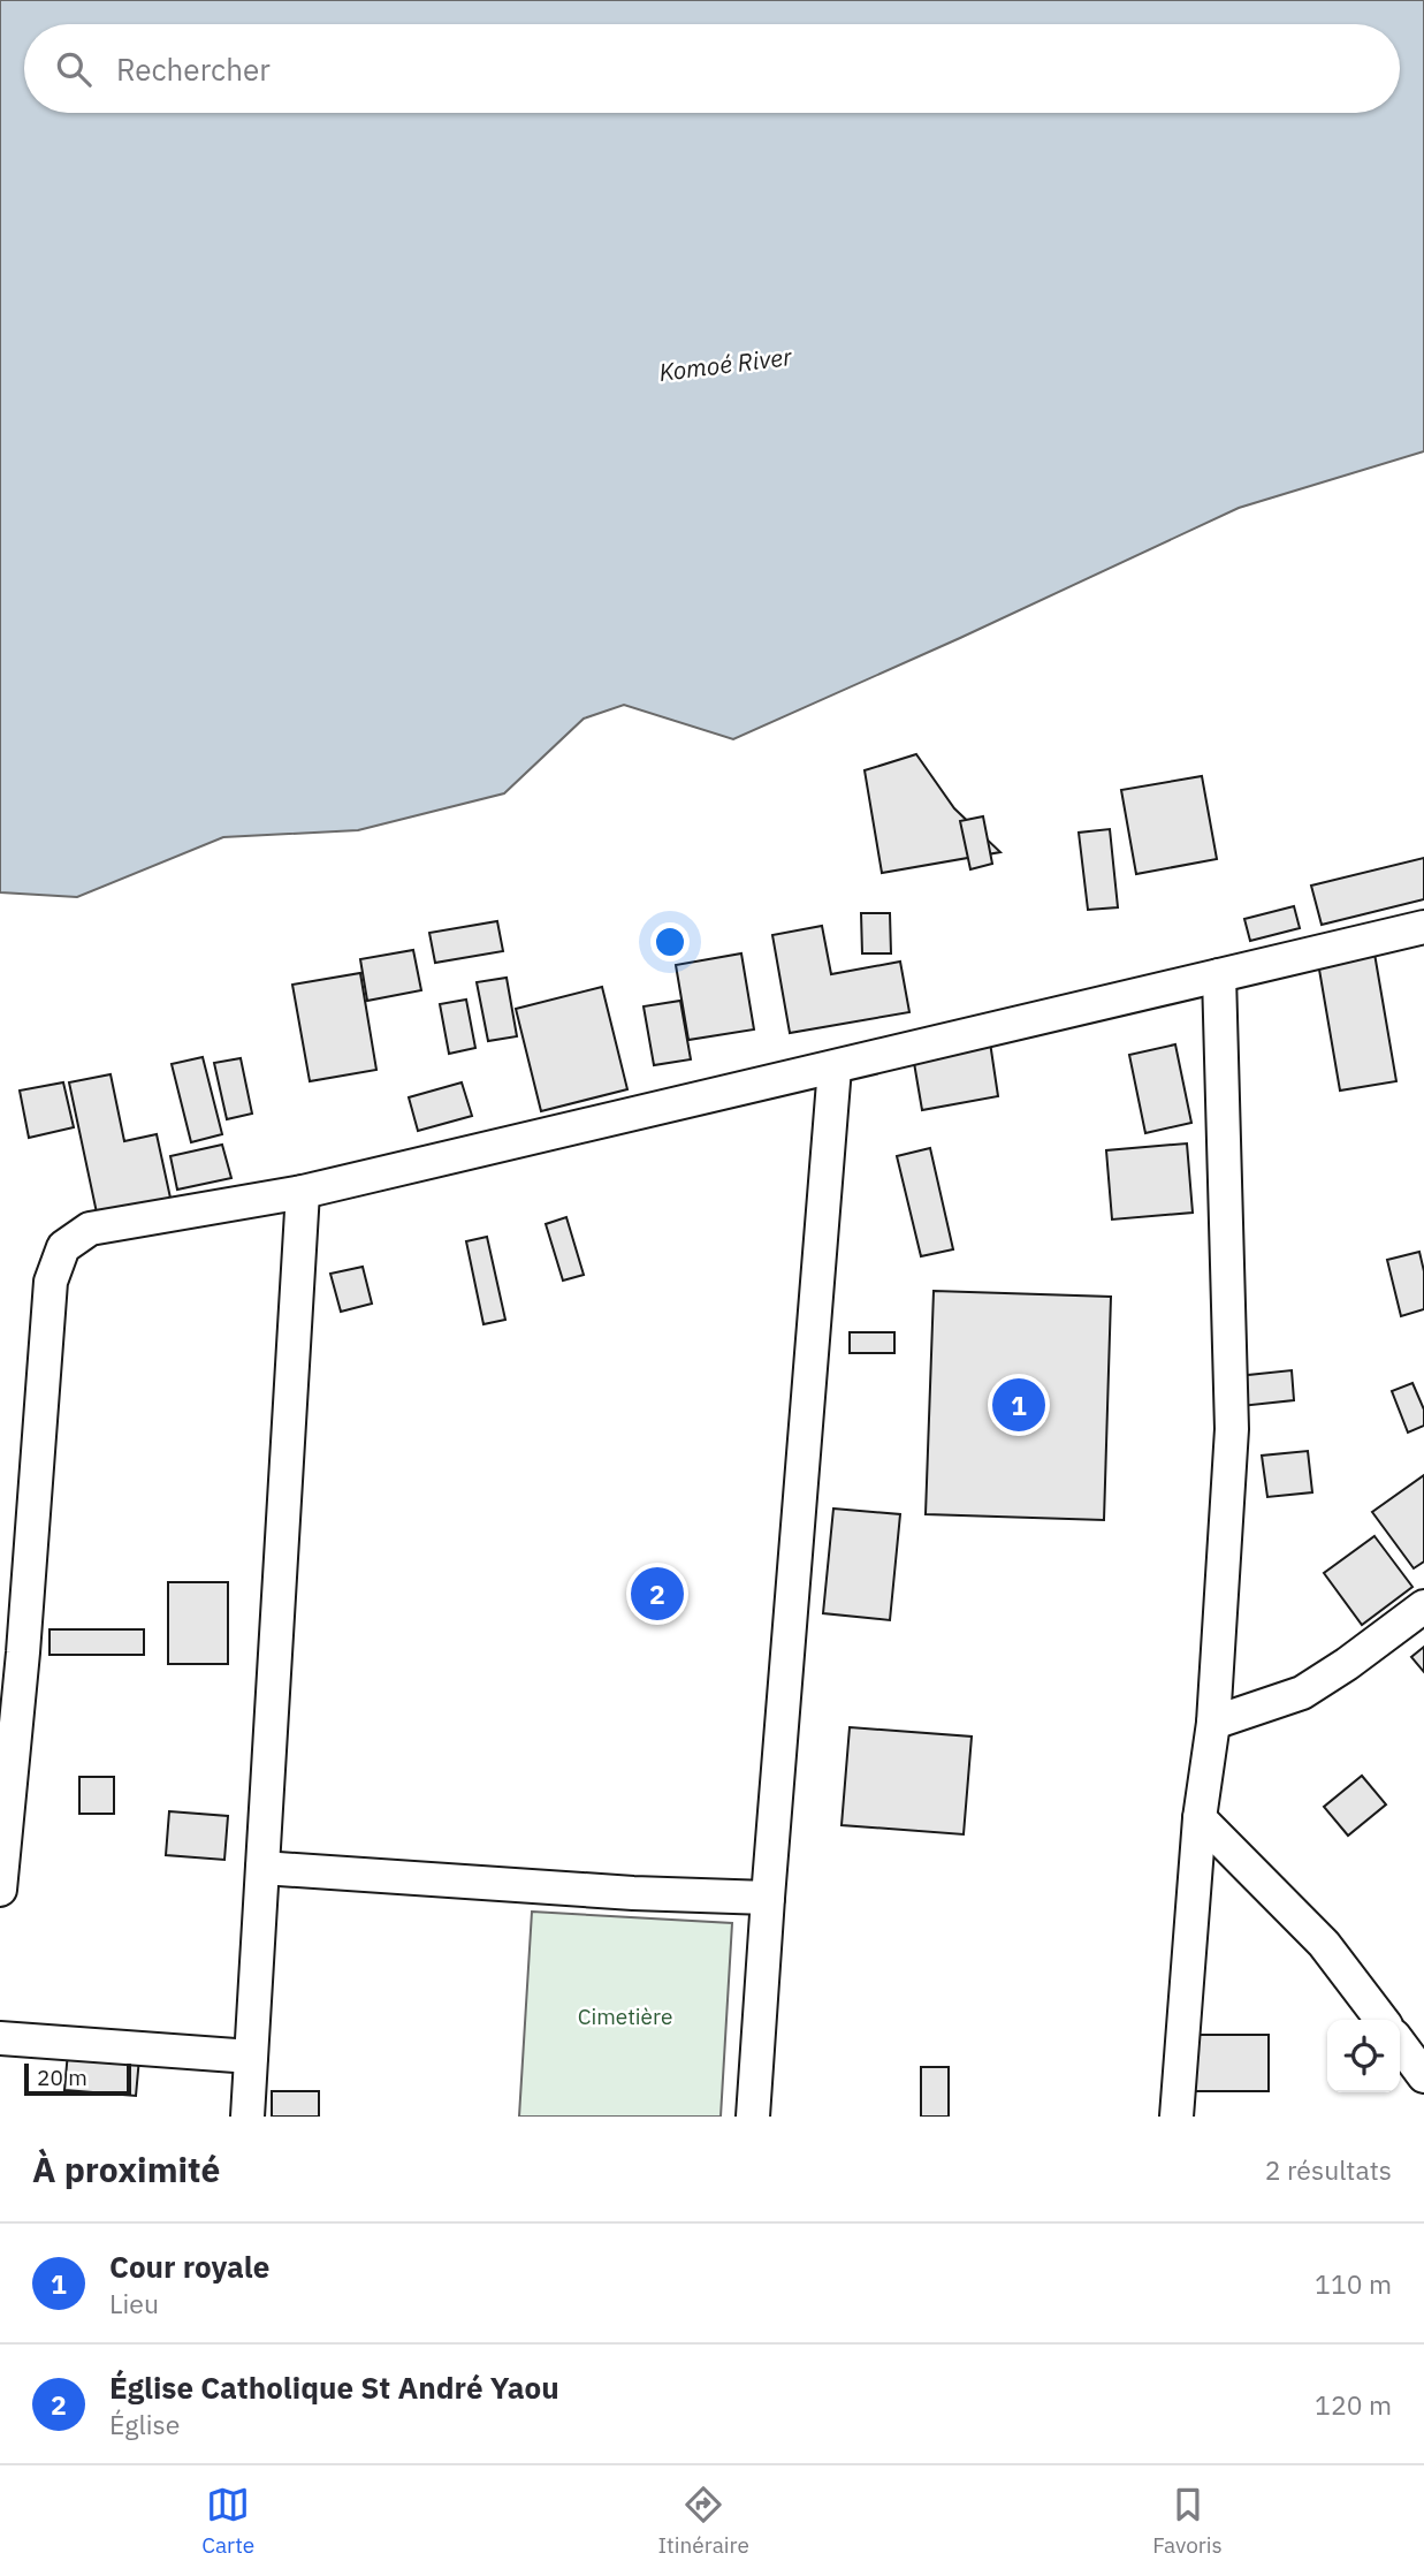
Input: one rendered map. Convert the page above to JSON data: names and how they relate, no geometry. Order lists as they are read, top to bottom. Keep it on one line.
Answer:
{"water":["Komoé River"],"parks":["Cimetière"],"scale_bar":"20 m","page":{"search":"Rechercher","pins":["1","2"],"scale":"20 m","heading":["À proximité","2 résultats"],"list":[{"mark":"1","name":"Cour royale","note":"Lieu","value":"110 m"},{"mark":"2","name":"Église Catholique St André Yaou","note":"Église","value":"120 m"}],"nav":["Carte","Itinéraire","Favoris"]}}
